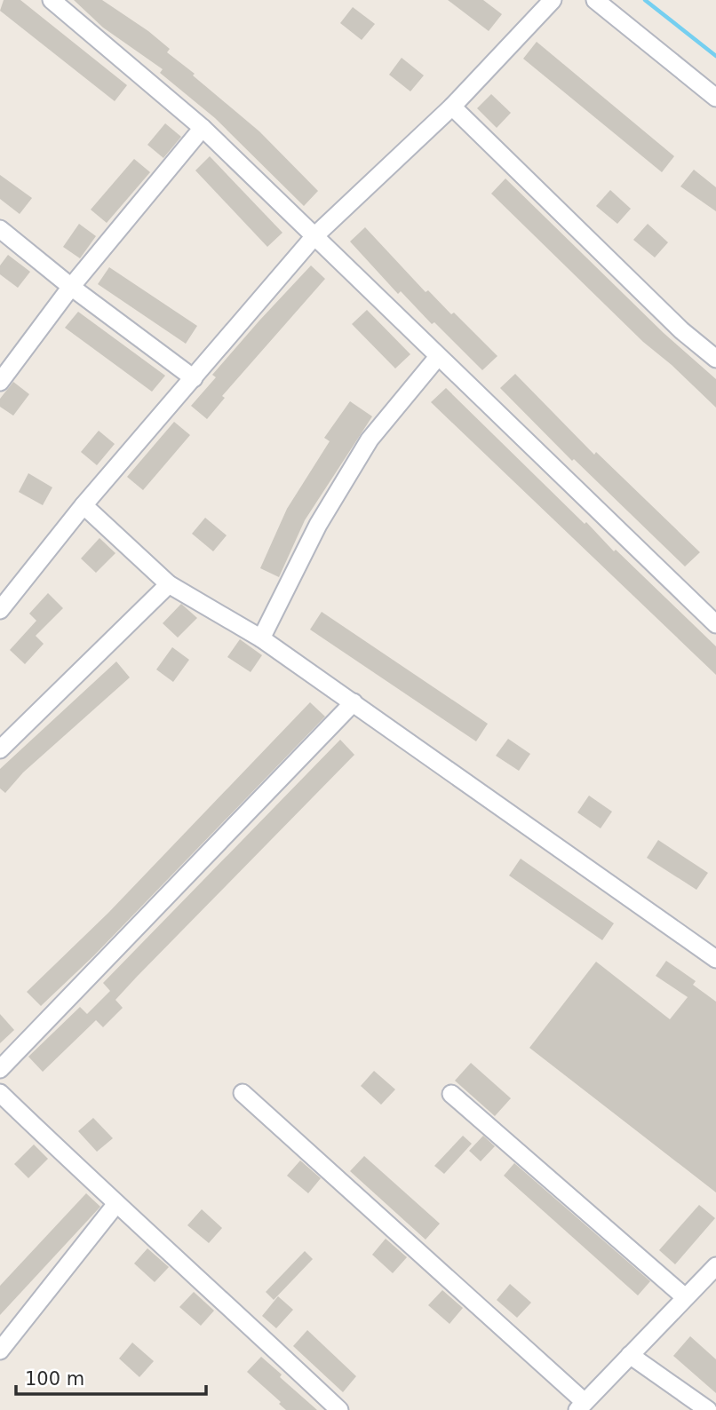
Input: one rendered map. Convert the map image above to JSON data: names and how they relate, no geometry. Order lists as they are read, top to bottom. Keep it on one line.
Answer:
{"scale_bar":"100 m"}
